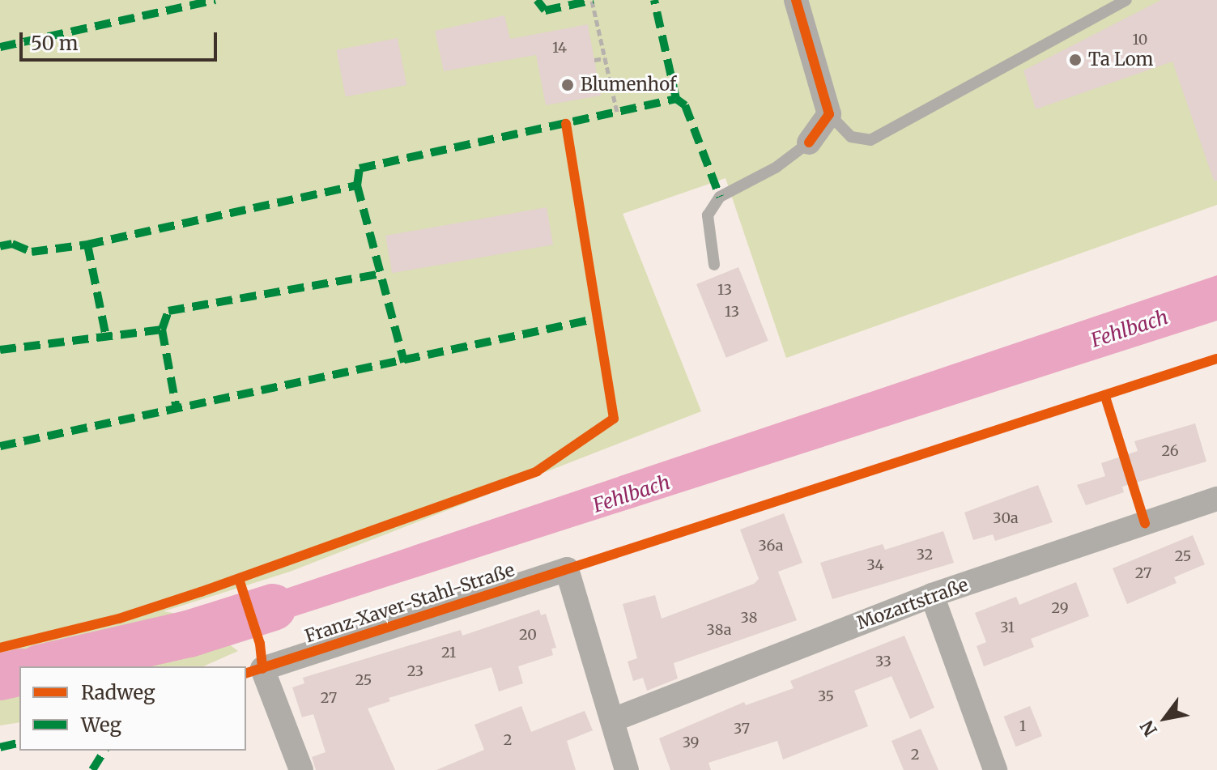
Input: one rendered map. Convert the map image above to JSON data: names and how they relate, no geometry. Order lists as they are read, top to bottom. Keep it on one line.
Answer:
{"streets":{"street":["Franz-Xaver-Stahl-Straße","Mozartstraße"]},"crossings":[["Franz-Xaver-Stahl-Straße","Mozartstraße"]],"water":["Fehlbach"],"places":["Ta Lom","Blumenhof"],"house_numbers":["10","14","13","13","26","30a","36a","32","25","34","27","29","38","31","38a","20","21","33","23","25","35","27","1","37","2","39","2"],"legend":["Radweg","Weg"],"scale_bar":"50 m","north":"bottom left"}
